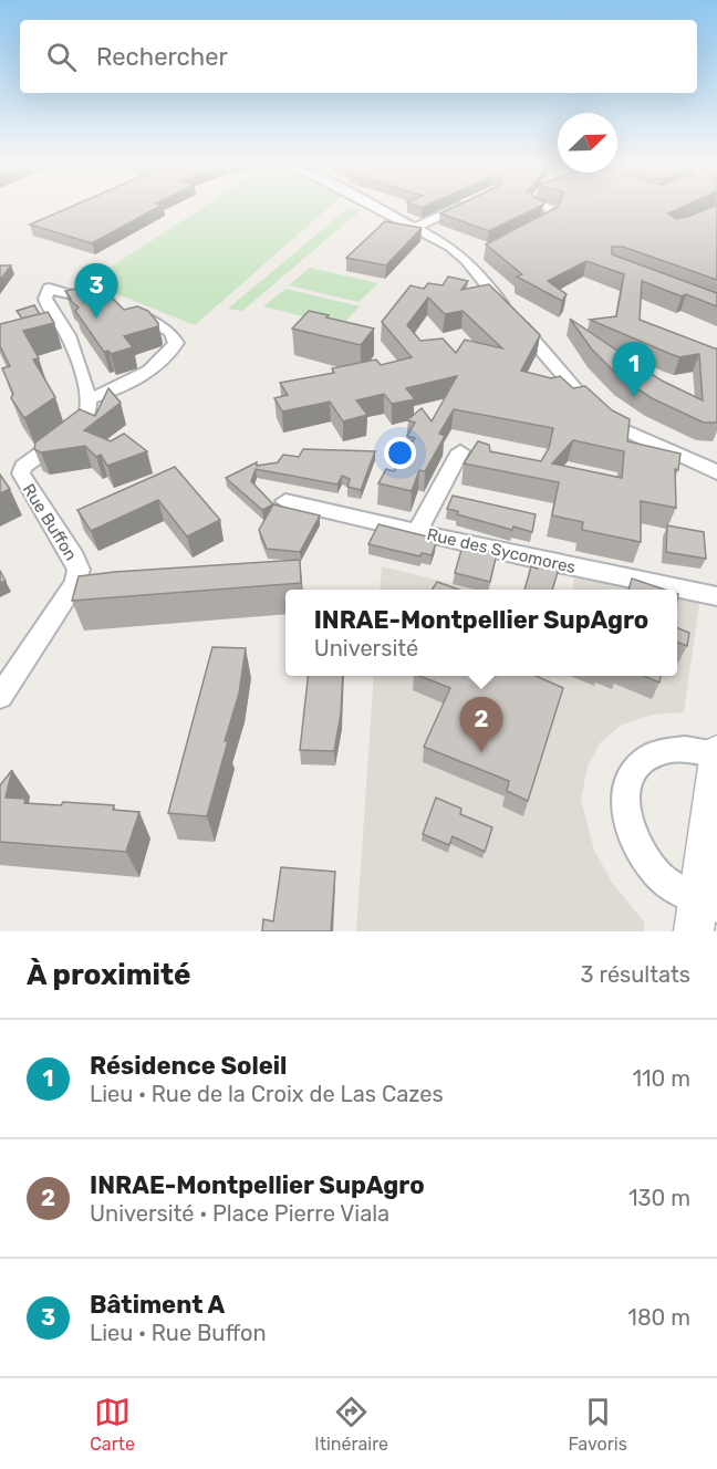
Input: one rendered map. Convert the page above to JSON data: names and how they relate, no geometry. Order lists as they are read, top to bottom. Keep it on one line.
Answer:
{"streets":{"street":["Rue Buffon","Rue des Sycomores"]},"north":"top right","page":{"search":"Rechercher","pins":["3","1","2"],"popup":["INRAE-Montpellier SupAgro","Université"],"heading":["À proximité","3 résultats"],"list":[{"mark":"1","name":"Résidence Soleil","note":"Lieu · Rue de la Croix de Las Cazes","value":"110 m"},{"mark":"2","name":"INRAE-Montpellier SupAgro","note":"Université · Place Pierre Viala","value":"130 m"},{"mark":"3","name":"Bâtiment A","note":"Lieu · Rue Buffon","value":"180 m"}],"nav":["Carte","Itinéraire","Favoris"]}}
